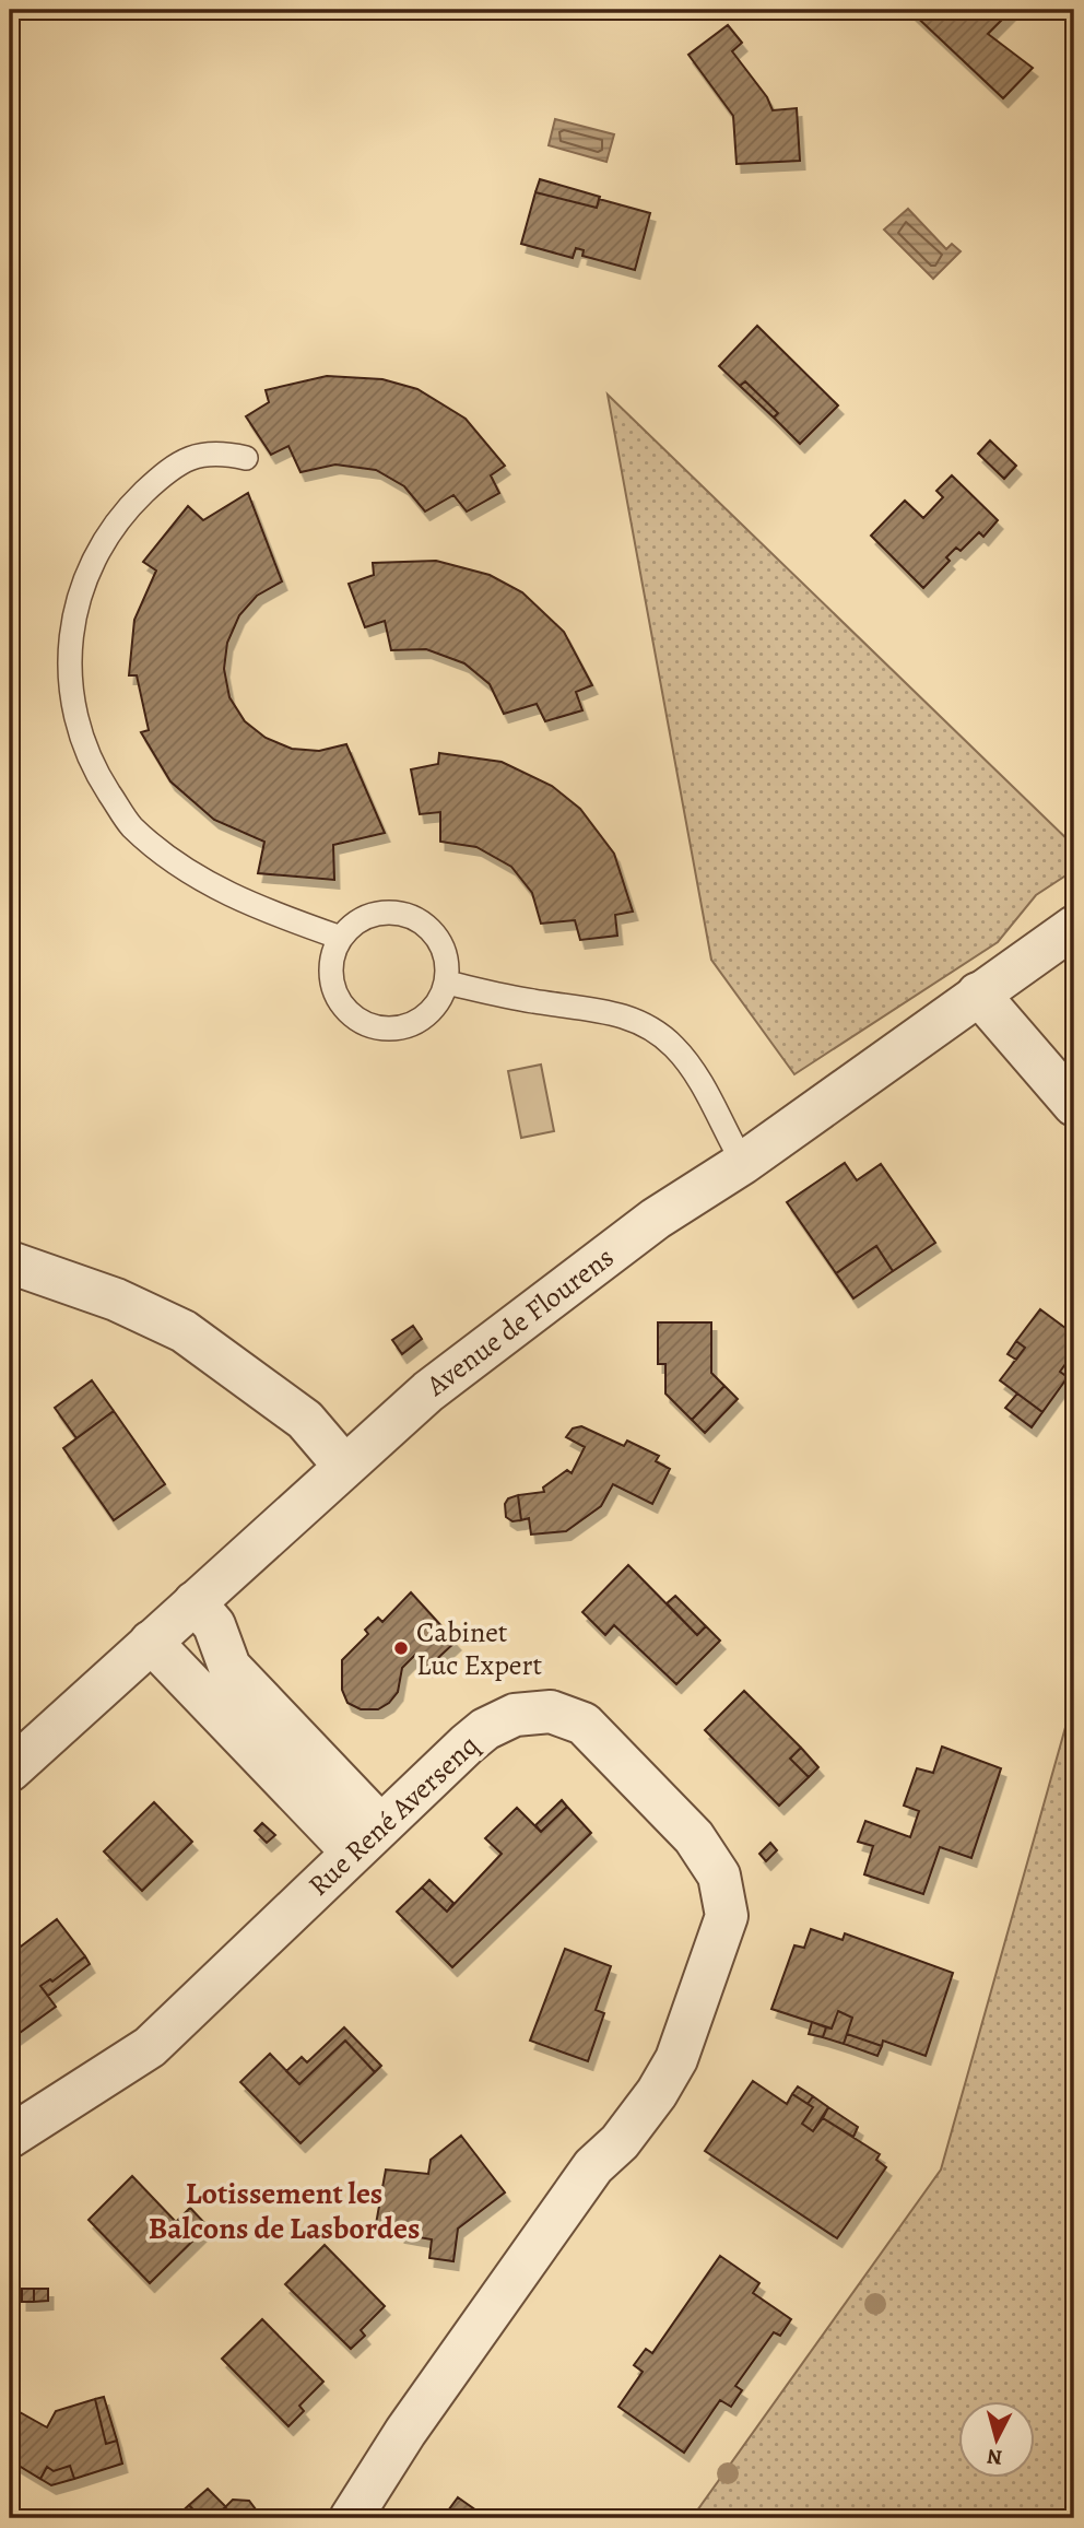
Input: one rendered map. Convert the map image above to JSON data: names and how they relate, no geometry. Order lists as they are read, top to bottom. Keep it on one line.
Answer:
{"streets":{"street":["Avenue de Flourens","Rue René Aversenq"]},"districts":["Lotissement les Balcons de Lasbordes"],"places":["Cabinet Luc Expert"],"north":"bottom"}
